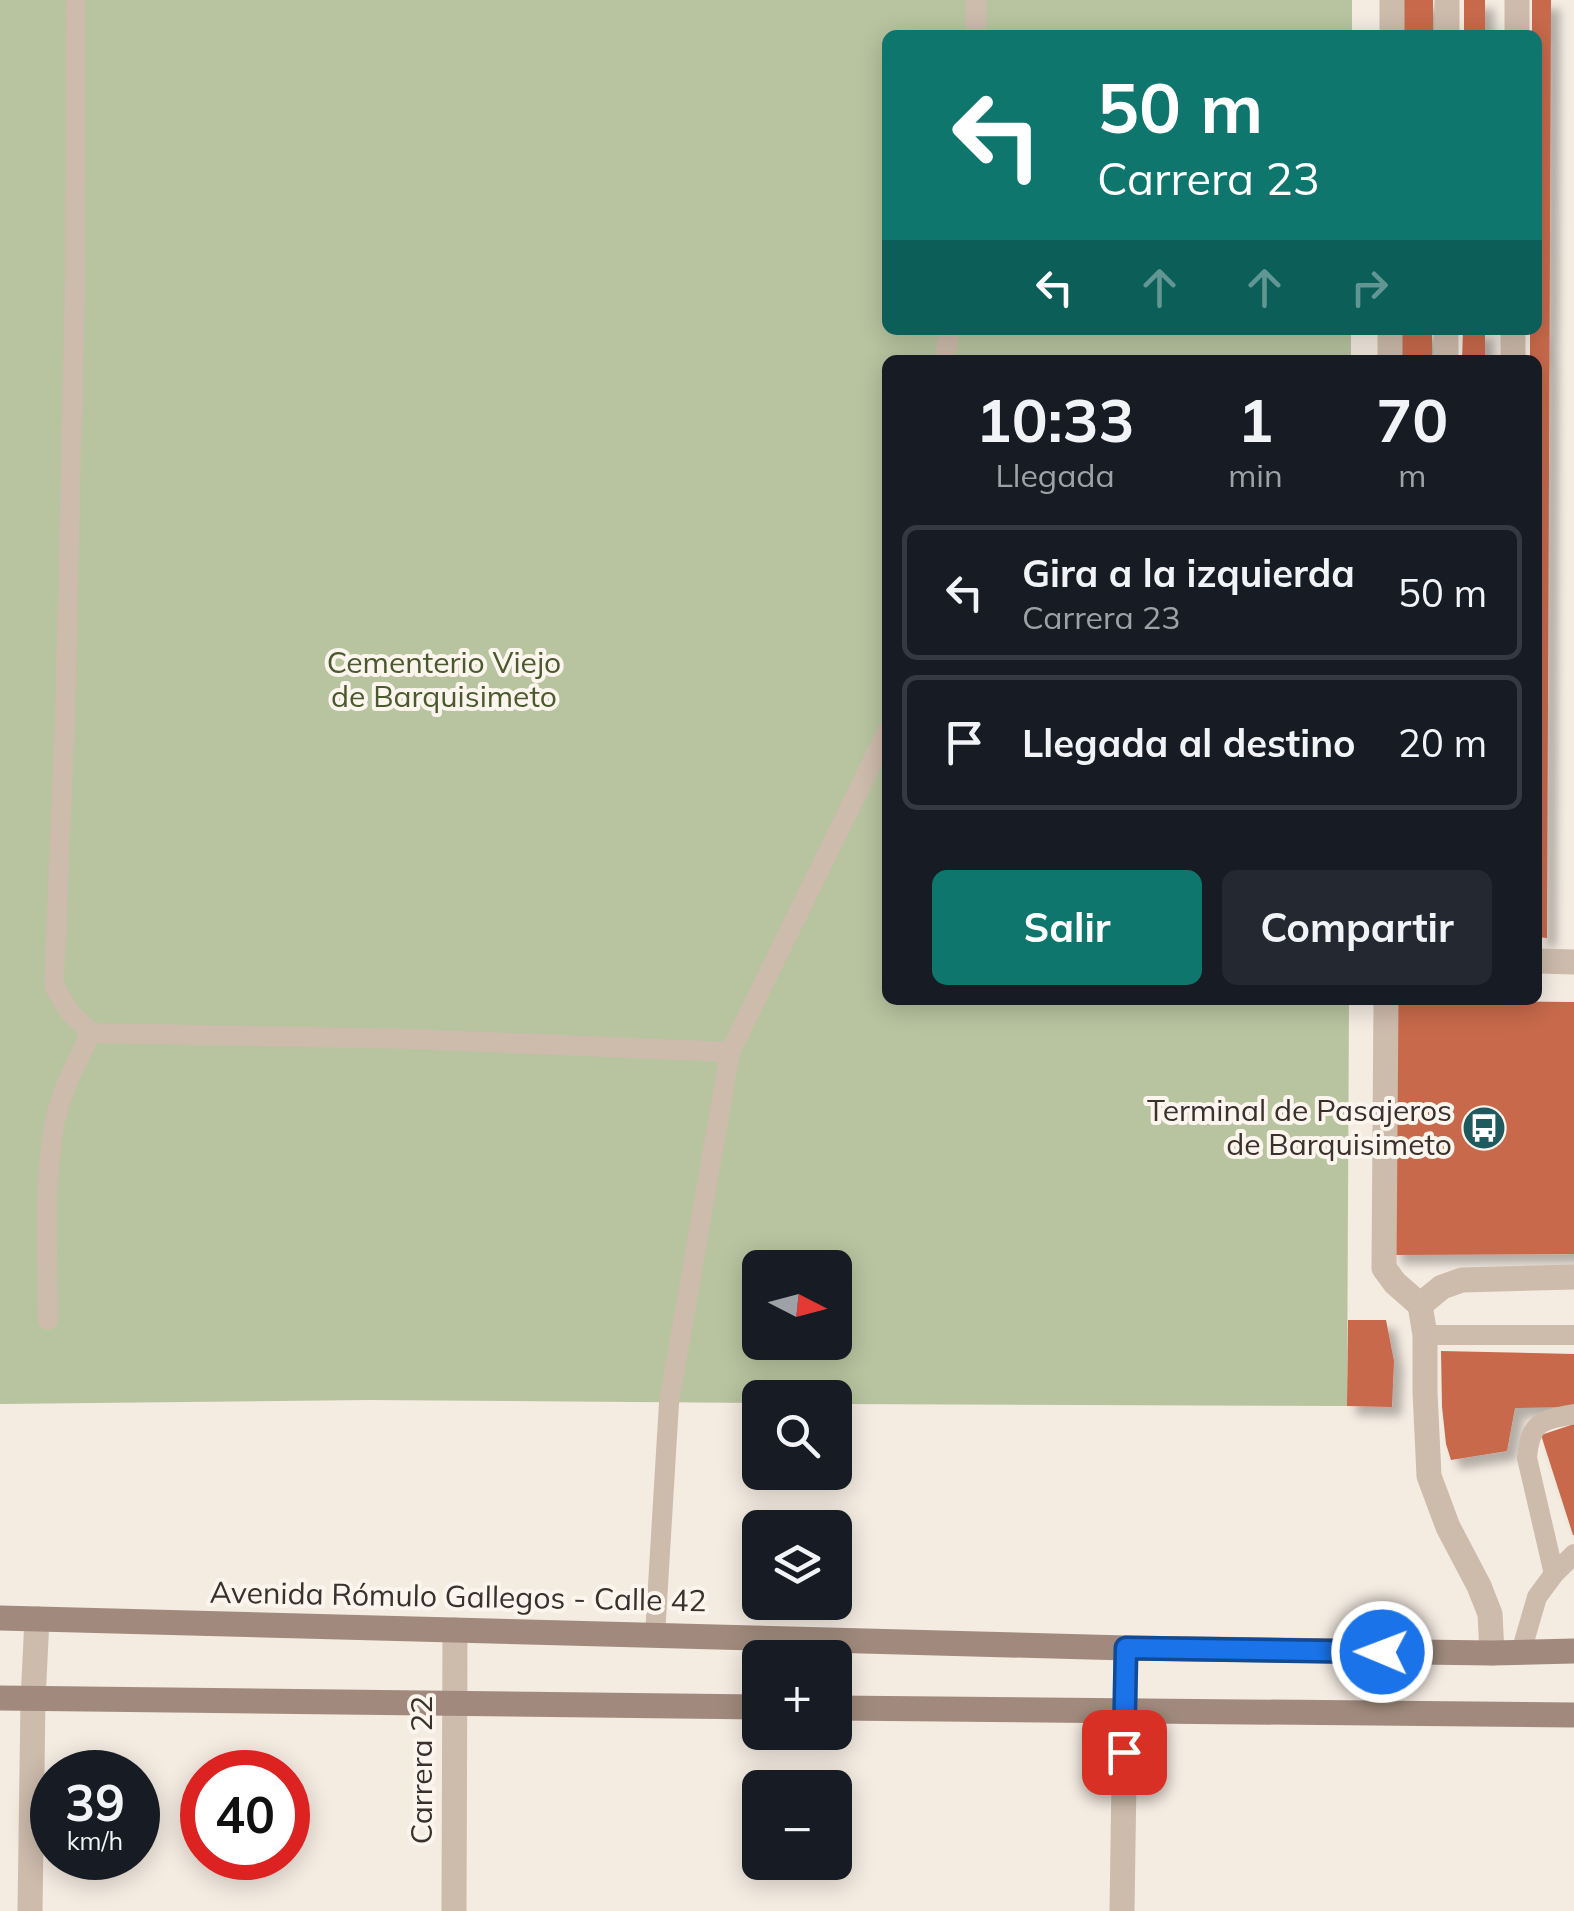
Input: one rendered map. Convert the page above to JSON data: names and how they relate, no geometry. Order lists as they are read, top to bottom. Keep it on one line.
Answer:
{"streets":{"street":["Avenida Rómulo Gallegos - Calle 42","Carrera 22"]},"crossings":[["Avenida Rómulo Gallegos - Calle 42","Carrera 22"]],"parks":["Cementerio Viejo de Barquisimeto"],"places":{"bus stop":["Terminal de Pasajeros de Barquisimeto"]},"north":"right","page":{"turn":["50 m","Carrera 23"],"eta":["10:33","Llegada","1","min","70","m"],"list":[{"name":"Gira a la izquierda","note":"Carrera 23","value":"50 m"},{"name":"Llegada al destino","value":"20 m"}],"buttons":["Salir","Compartir"],"map_buttons":["+","−"],"speed":"39 km/h","limit":"40"}}
